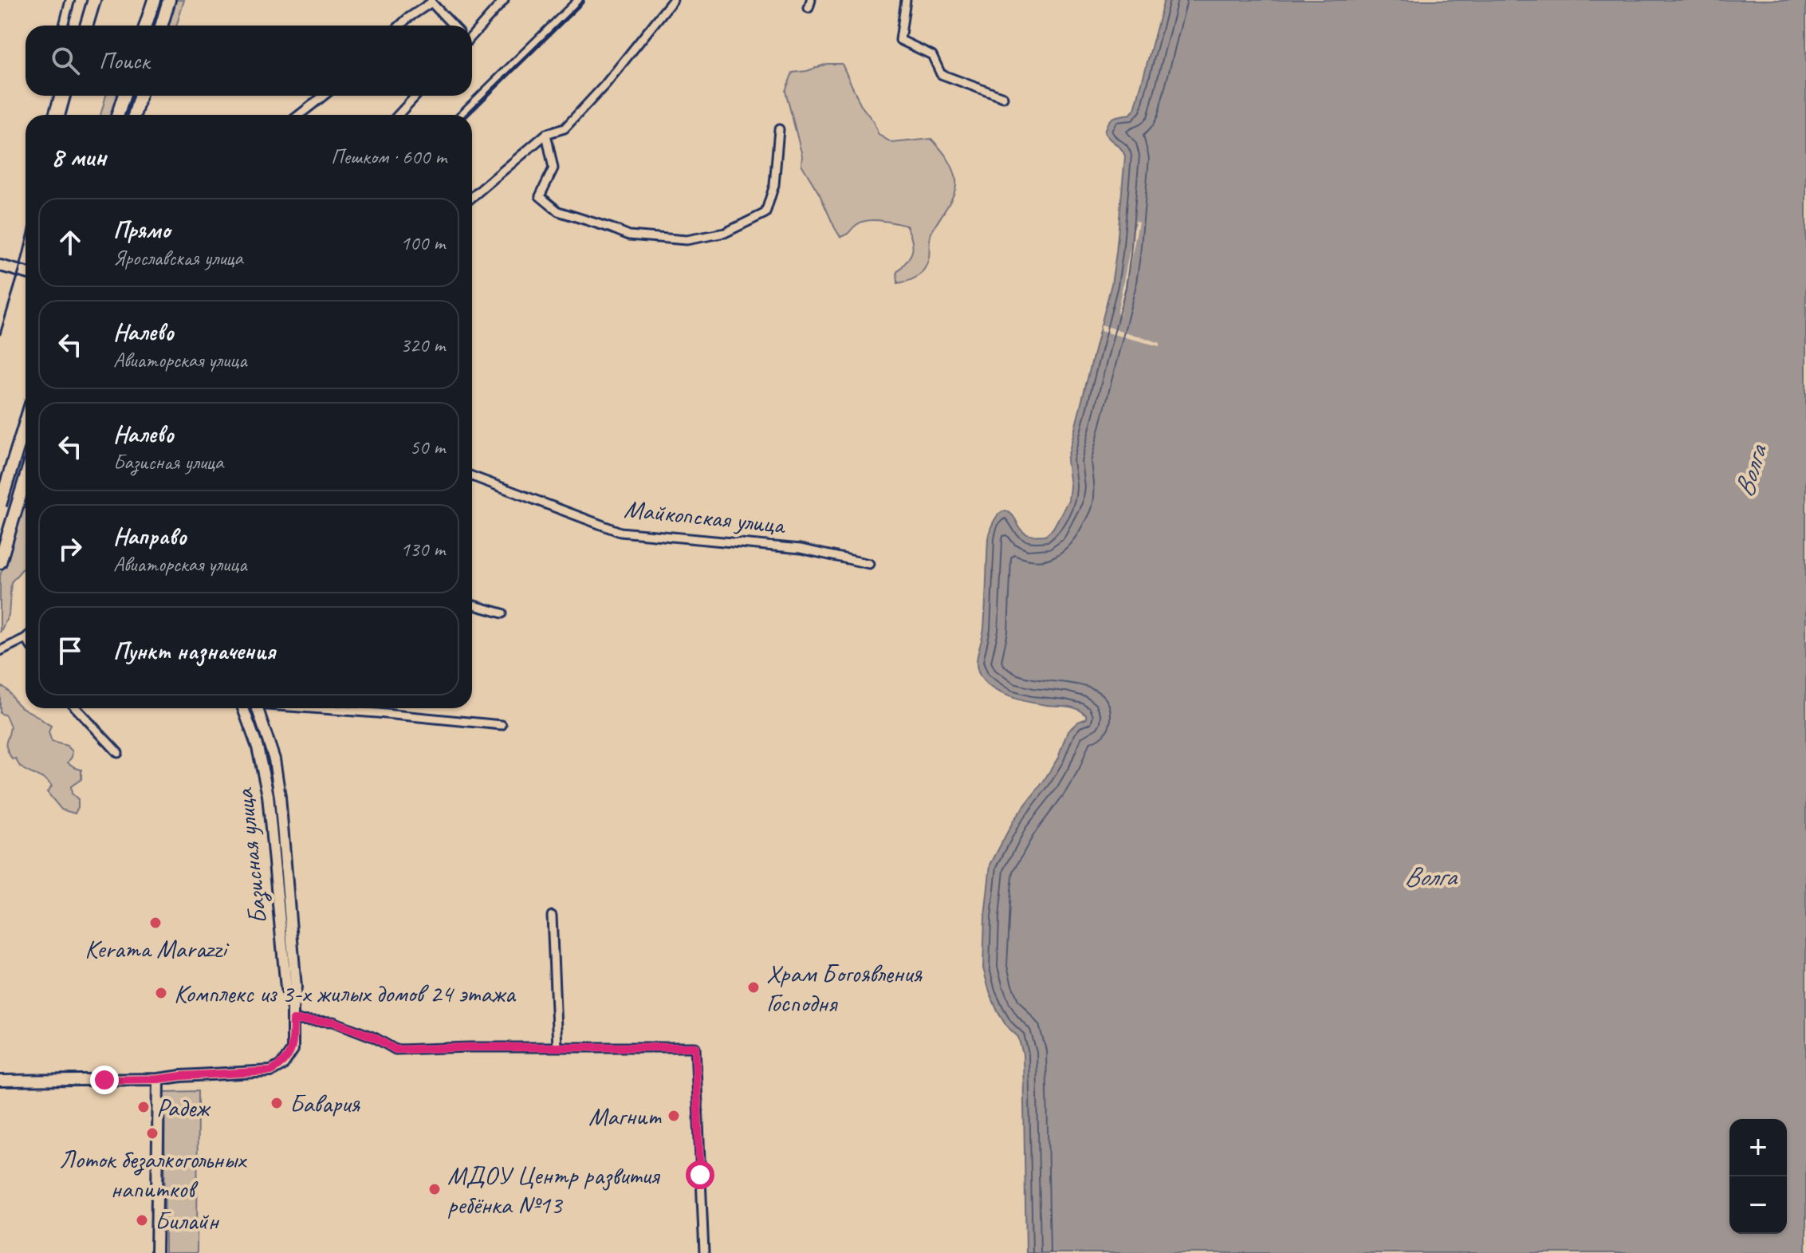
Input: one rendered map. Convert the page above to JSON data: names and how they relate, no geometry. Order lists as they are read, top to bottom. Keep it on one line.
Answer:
{"streets":{"street":["Майкопская улица","Базисная улица"]},"water":["Волга"],"places":["Kerama Marazzi","Храм Богоявления Господня","Комплекс из 3-х жилых домов 24 этажа","Бавария","Радеж","Магнит","Лоток безалкогольных напитков","МДОУ Центр развития ребёнка №13","Билайн"],"page":{"search":"Поиск","heading":["8 мин","Пешком · 600 m"],"list":[["Прямо","Ярославская улица","100 m"],["Налево","Авиаторская улица","320 m"],["Налево","Базисная улица","50 m"],["Направо","Авиаторская улица","130 m"],"Пункт назначения"],"map_buttons":["+","−"]}}
